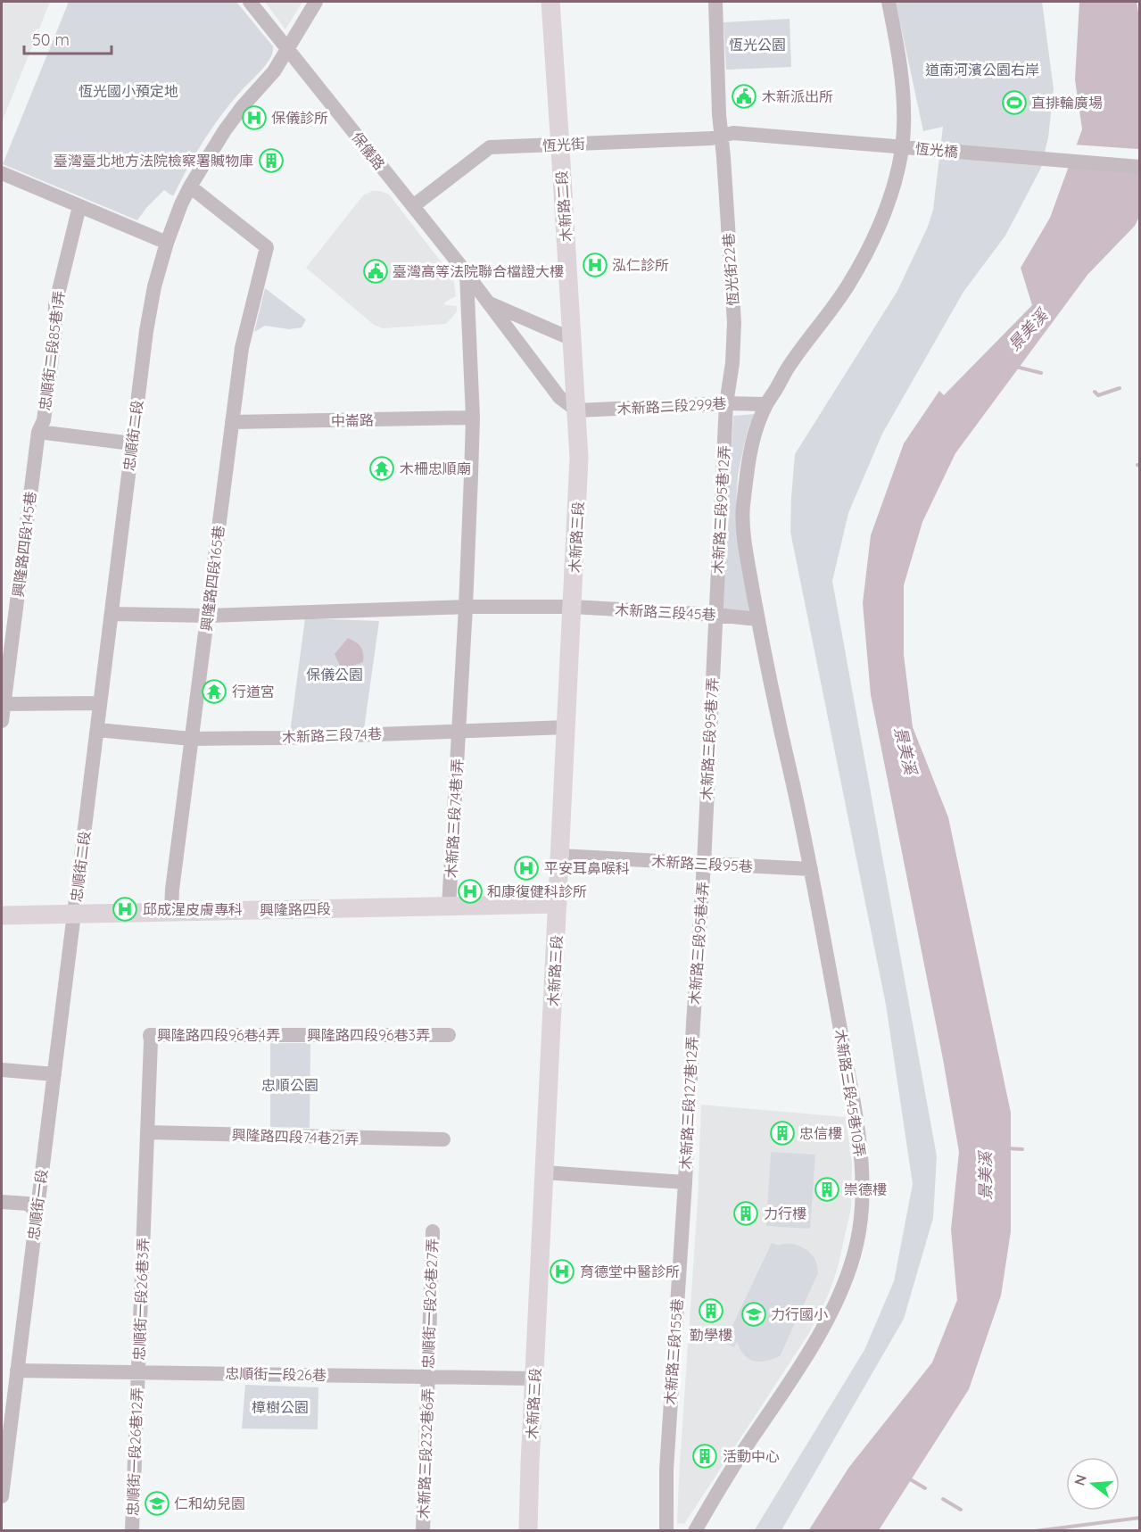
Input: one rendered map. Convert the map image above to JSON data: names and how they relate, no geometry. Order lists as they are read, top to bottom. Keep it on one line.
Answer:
{"streets":{"main road":["木新路二段","木新路三段","興隆路四段"],"street":["恆光街","恆光橋","保儀路","恆光街22巷","忠順街二段85巷1弄","木新路二段299巷","中崙路","忠順街二段","木新路三段95巷12弄","興隆路四段145巷","興隆路四段165巷","木新路三段45巷","木新路三段74巷","木新路三段95巷7弄","木新路三段74巷1弄","木新路三段95巷","木新路三段95巷4弄","興隆路四段96巷4弄","興隆路四段96巷3弄","木新路三段45巷10弄","木新路三段127巷12弄","興隆路四段74巷21弄","忠順街一段","忠順街一段26巷3弄","忠順街一段26巷27弄","木新路三段155巷","忠順街一段26巷","忠順街一段26巷12弄","木新路三段232巷6弄"]},"crossings":[["恆光街","恆光橋"],["恆光街","保儀路"],["恆光街","木新路二段"],["恆光街","恆光街22巷"],["恆光橋","恆光街22巷"],["保儀路","木新路二段"],["保儀路","木新路二段299巷"],["保儀路","忠順街二段"],["保儀路","木新路三段"],["保儀路","木新路三段74巷1弄"],["木新路二段","木新路二段299巷"],["木新路二段","木新路三段"],["恆光街22巷","木新路二段299巷"],["恆光街22巷","木新路三段95巷12弄"],["忠順街二段85巷1弄","興隆路四段145巷"],["木新路二段299巷","木新路三段95巷12弄"],["木新路二段299巷","木新路三段"],["木新路二段299巷","木新路三段45巷10弄"],["中崙路","興隆路四段165巷"],["中崙路","木新路三段74巷1弄"],["忠順街二段","興隆路四段165巷"],["忠順街二段","木新路三段45巷"],["忠順街二段","木新路三段74巷"],["忠順街二段","興隆路四段"],["忠順街二段","忠順街一段"],["木新路三段95巷12弄","木新路三段45巷"],["木新路三段95巷12弄","木新路三段95巷7弄"],["木新路三段","木新路三段45巷"],["木新路三段","木新路三段74巷"],["木新路三段","木新路三段95巷"],["木新路三段","興隆路四段"],["木新路三段","忠順街一段26巷"],["興隆路四段165巷","木新路三段45巷"],["興隆路四段165巷","木新路三段74巷"],["興隆路四段165巷","興隆路四段"],["木新路三段45巷","木新路三段95巷7弄"],["木新路三段45巷","木新路三段74巷1弄"],["木新路三段45巷","木新路三段45巷10弄"],["木新路三段74巷","木新路三段74巷1弄"],["木新路三段95巷7弄","木新路三段95巷"],["木新路三段95巷7弄","木新路三段95巷4弄"],["木新路三段74巷1弄","興隆路四段"],["木新路三段95巷","木新路三段95巷4弄"],["木新路三段95巷","木新路三段45巷10弄"],["興隆路四段","忠順街一段"],["木新路三段95巷4弄","木新路三段127巷12弄"],["興隆路四段96巷4弄","興隆路四段96巷3弄"],["興隆路四段96巷4弄","忠順街一段26巷3弄"],["木新路三段127巷12弄","木新路三段155巷"],["興隆路四段74巷21弄","忠順街一段26巷3弄"],["忠順街一段","忠順街一段26巷"],["忠順街一段26巷3弄","忠順街一段26巷"],["忠順街一段26巷3弄","忠順街一段26巷12弄"],["忠順街一段26巷27弄","忠順街一段26巷"],["忠順街一段26巷27弄","木新路三段232巷6弄"],["忠順街一段26巷","忠順街一段26巷12弄"],["忠順街一段26巷","木新路三段232巷6弄"]],"water":["景美溪"],"parks":["恆光公園","道南河濱公園右岸","恆光國小預定地","保儀公園","忠順公園","樟樹公園"],"places":{"public building":["木新派出所","臺灣高等法院聯合檔證大樓"],"sports":["直排輪廣場"],"hospital":["保儀診所","泓仁診所","平安耳鼻喉科","和康復健科診所","邱成湦皮膚專科","育德堂中醫診所"],"building":["臺灣臺北地方法院檢察署贓物庫","忠信樓","崇德樓","力行樓","勤學樓","活動中心"],"temple":["木柵忠順廟","行道宮"],"school or university":["力行國小","仁和幼兒園"]},"scale_bar":"50 m","north":"left"}
